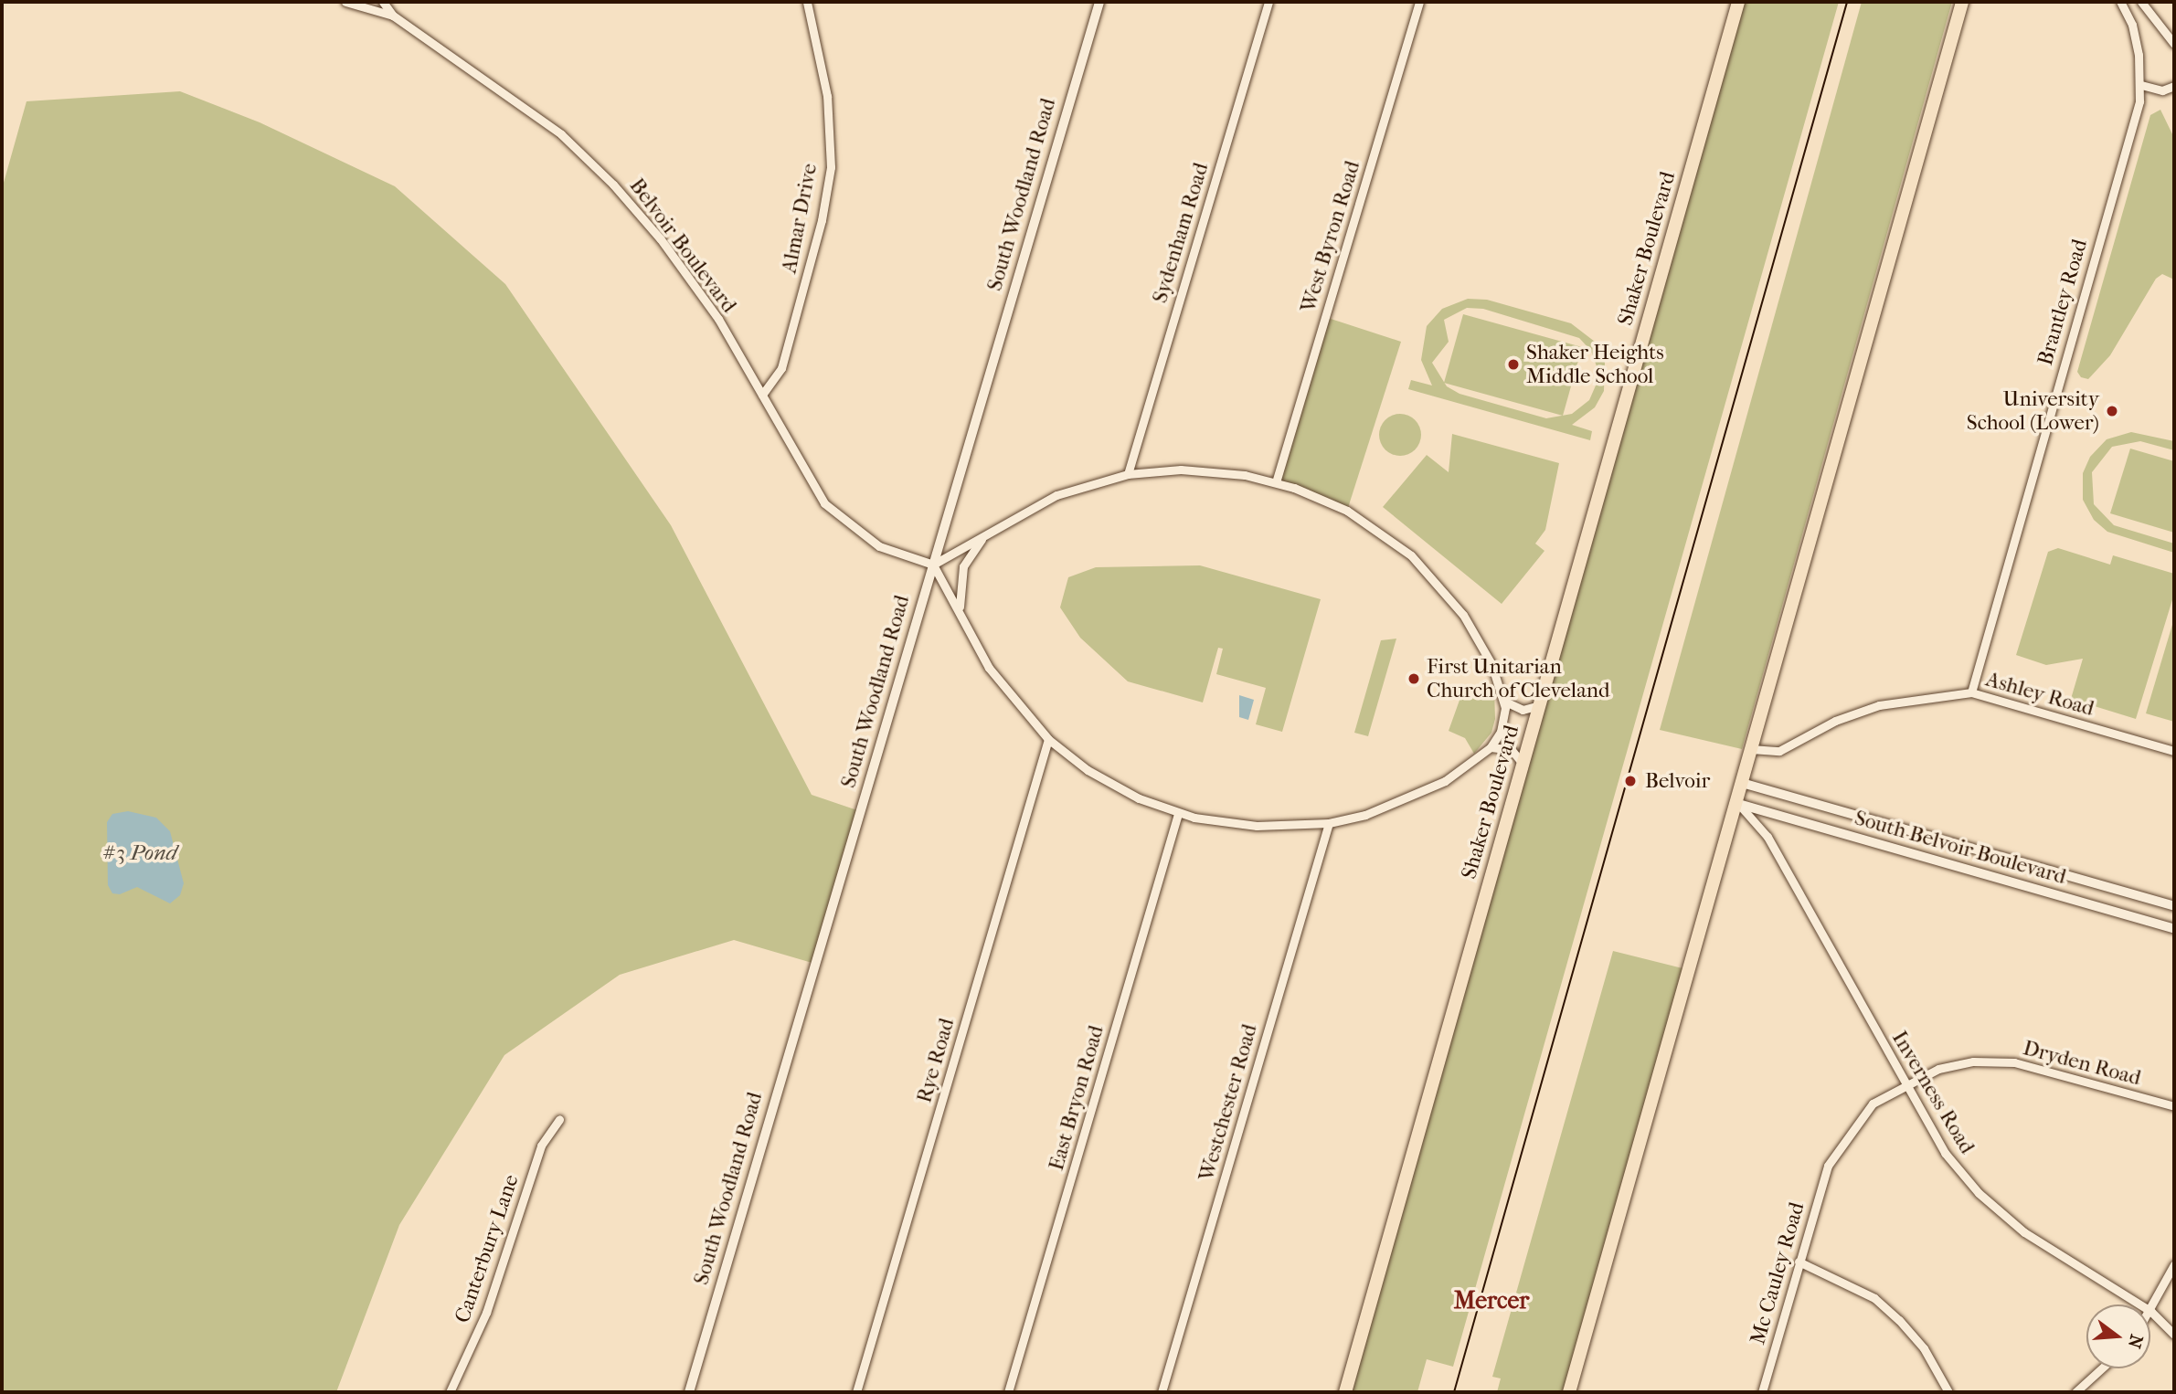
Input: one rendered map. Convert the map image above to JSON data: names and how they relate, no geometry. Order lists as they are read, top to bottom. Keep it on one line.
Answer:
{"streets":{"main road":["Shaker Boulevard"],"street":["South Woodland Road","Almar Drive","Sydenham Road","West Byron Road","Belvoir Boulevard","Brantley Road","Ashley Road","South Belvoir Boulevard","Rye Road","Dryden Road","Inverness Road","East Bryon Road","Westchester Road","Canterbury Lane","Mc Cauley Road"]},"crossings":[["South Woodland Road","Belvoir Boulevard"],["Almar Drive","Belvoir Boulevard"],["Brantley Road","Ashley Road"],["South Belvoir Boulevard","Inverness Road"],["Dryden Road","Inverness Road"],["Dryden Road","Mc Cauley Road"]],"districts":["Mercer"],"water":["#3 Pond"],"places":["Shaker Heights Middle School","University School (Lower)","First Unitarian Church of Cleveland","Belvoir"],"north":"right"}
